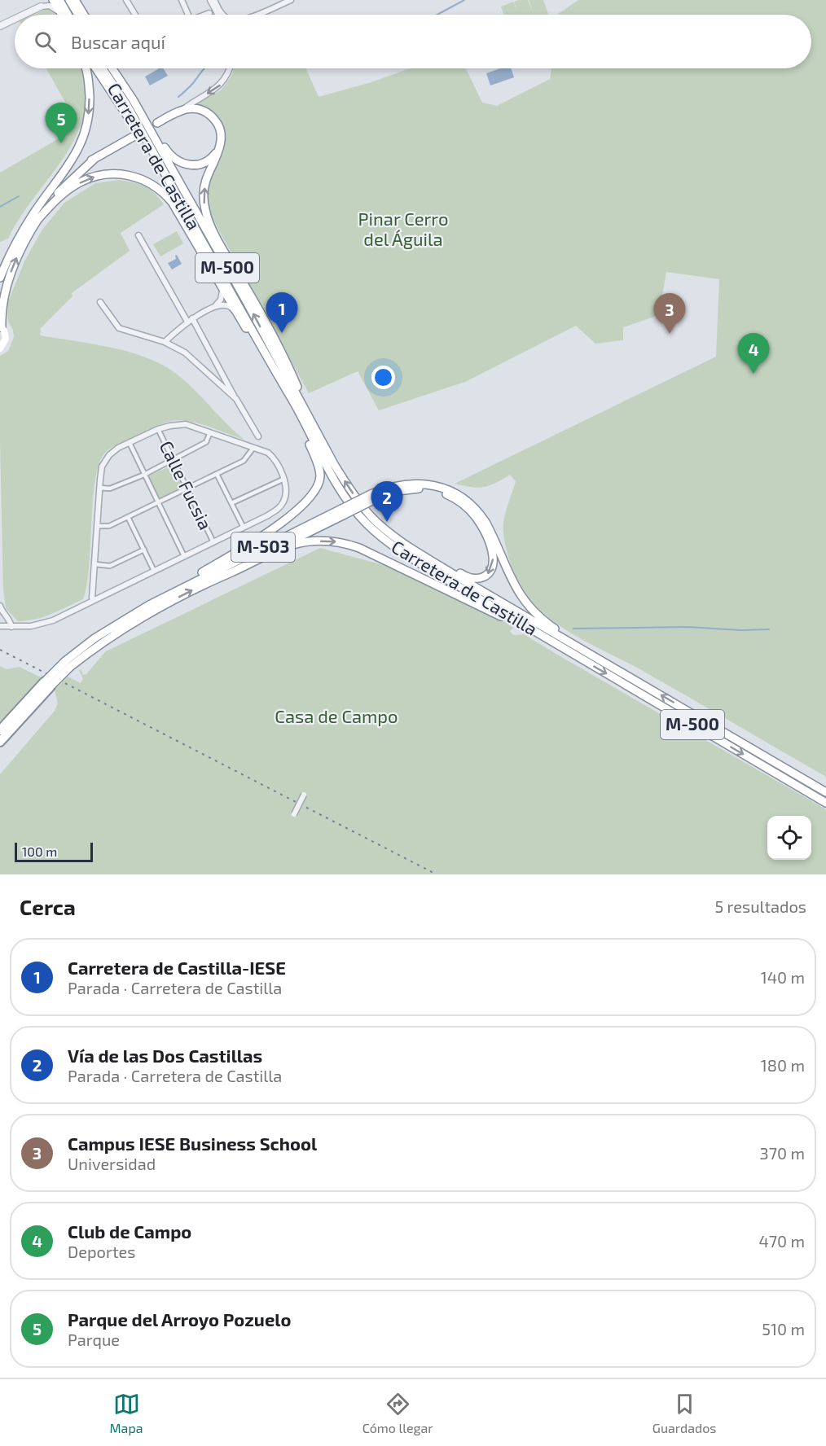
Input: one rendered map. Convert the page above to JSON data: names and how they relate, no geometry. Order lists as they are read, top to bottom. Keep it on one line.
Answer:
{"streets":{"highway":["Carretera de Castilla","M-500","M-503"],"street":["Calle Fucsia"]},"crossings":[["Carretera de Castilla","M-500"],["Carretera de Castilla","M-503"],["M-500","M-503"]],"parks":["Pinar Cerro del Águila","Casa de Campo"],"scale_bar":"100 m","page":{"search":"Buscar aquí","pins":["5","1","3","4","2"],"scale":"100 m","heading":["Cerca","5 resultados"],"list":[{"mark":"1","name":"Carretera de Castilla-IESE","note":"Parada · Carretera de Castilla","value":"140 m"},{"mark":"2","name":"Vía de las Dos Castillas","note":"Parada · Carretera de Castilla","value":"180 m"},{"mark":"3","name":"Campus IESE Business School","note":"Universidad","value":"370 m"},{"mark":"4","name":"Club de Campo","note":"Deportes","value":"470 m"},{"mark":"5","name":"Parque del Arroyo Pozuelo","note":"Parque","value":"510 m"}],"nav":["Mapa","Cómo llegar","Guardados"]}}
